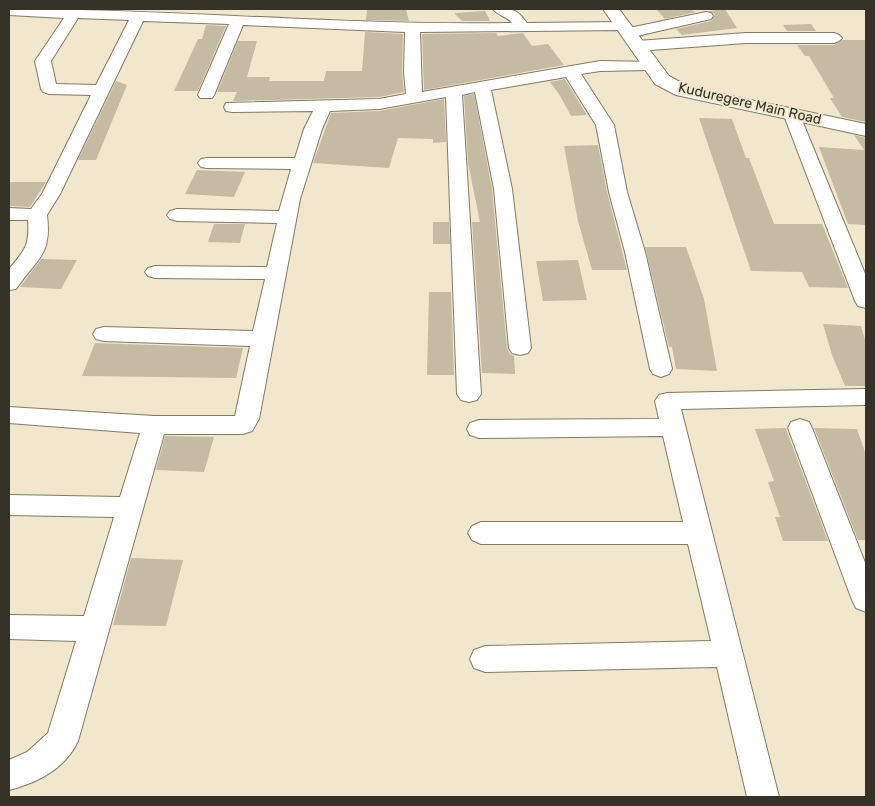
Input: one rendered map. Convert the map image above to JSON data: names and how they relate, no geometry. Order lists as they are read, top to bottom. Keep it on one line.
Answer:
{"streets":{"street":["Kuduregere Main Road"]}}
